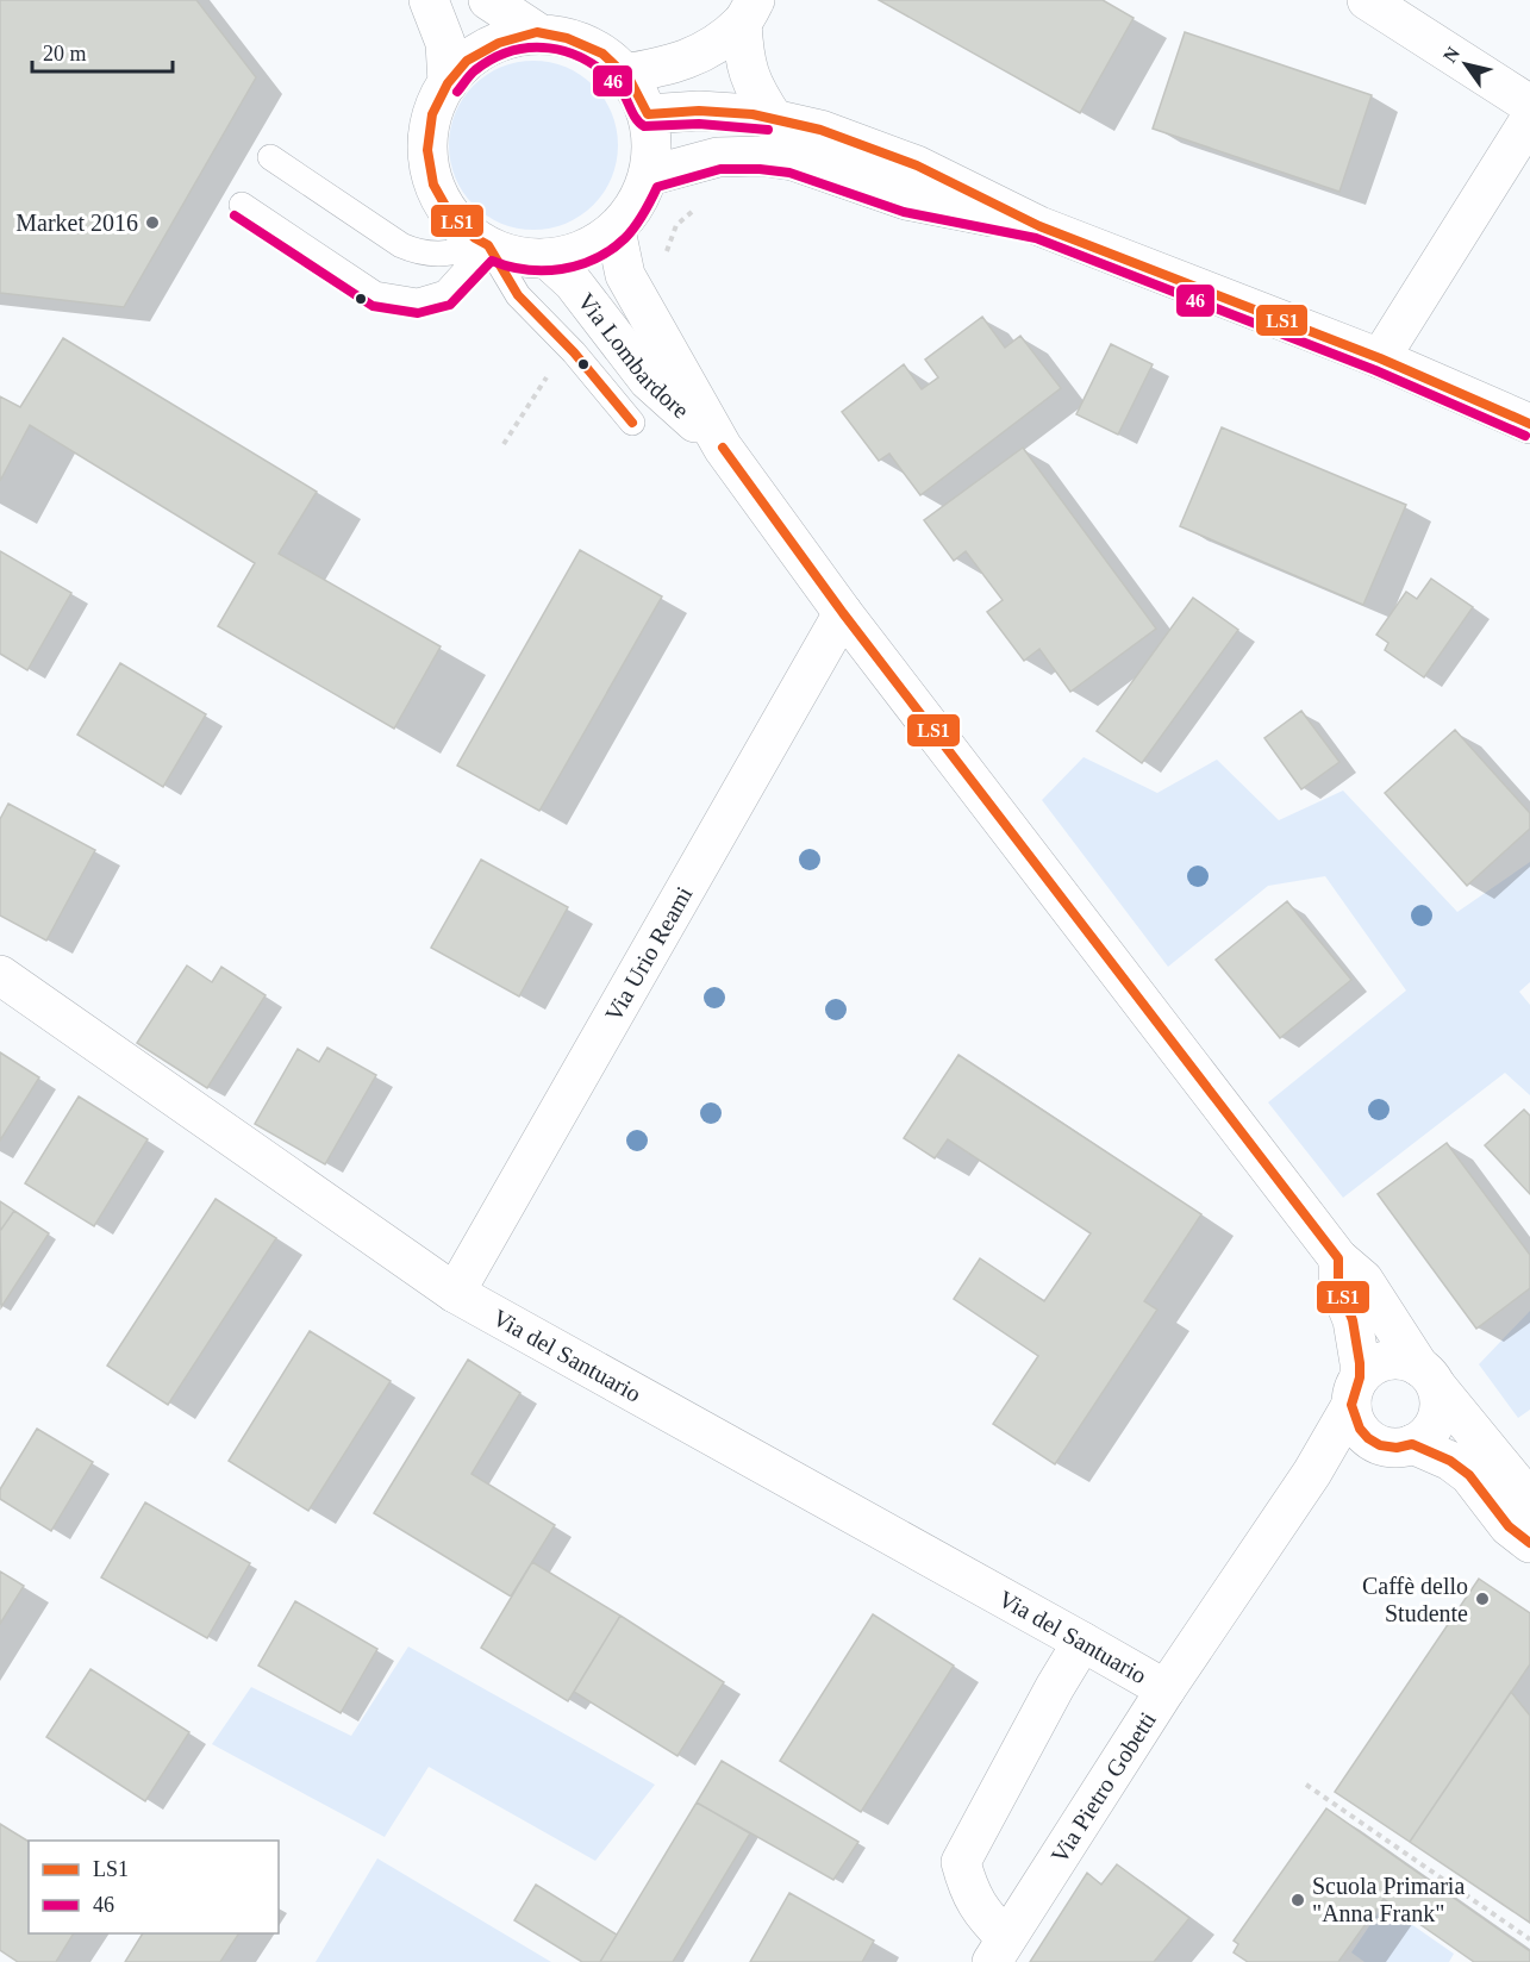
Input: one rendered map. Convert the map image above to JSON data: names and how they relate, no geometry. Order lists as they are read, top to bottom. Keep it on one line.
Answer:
{"streets":{"street":["Via Lombardore","Via Urio Reami","Via del Santuario","Via Pietro Gobetti"]},"crossings":[["Via Lombardore","Via Urio Reami"],["Via Lombardore","Via Pietro Gobetti"],["Via Urio Reami","Via del Santuario"],["Via del Santuario","Via Pietro Gobetti"]],"places":["Market 2016","Caffè dello Studente","Scuola Primaria \"Anna Frank\""],"lines":["transit line LS1","transit line 46"],"legend":["LS1","46"],"scale_bar":"20 m","north":"top left"}
